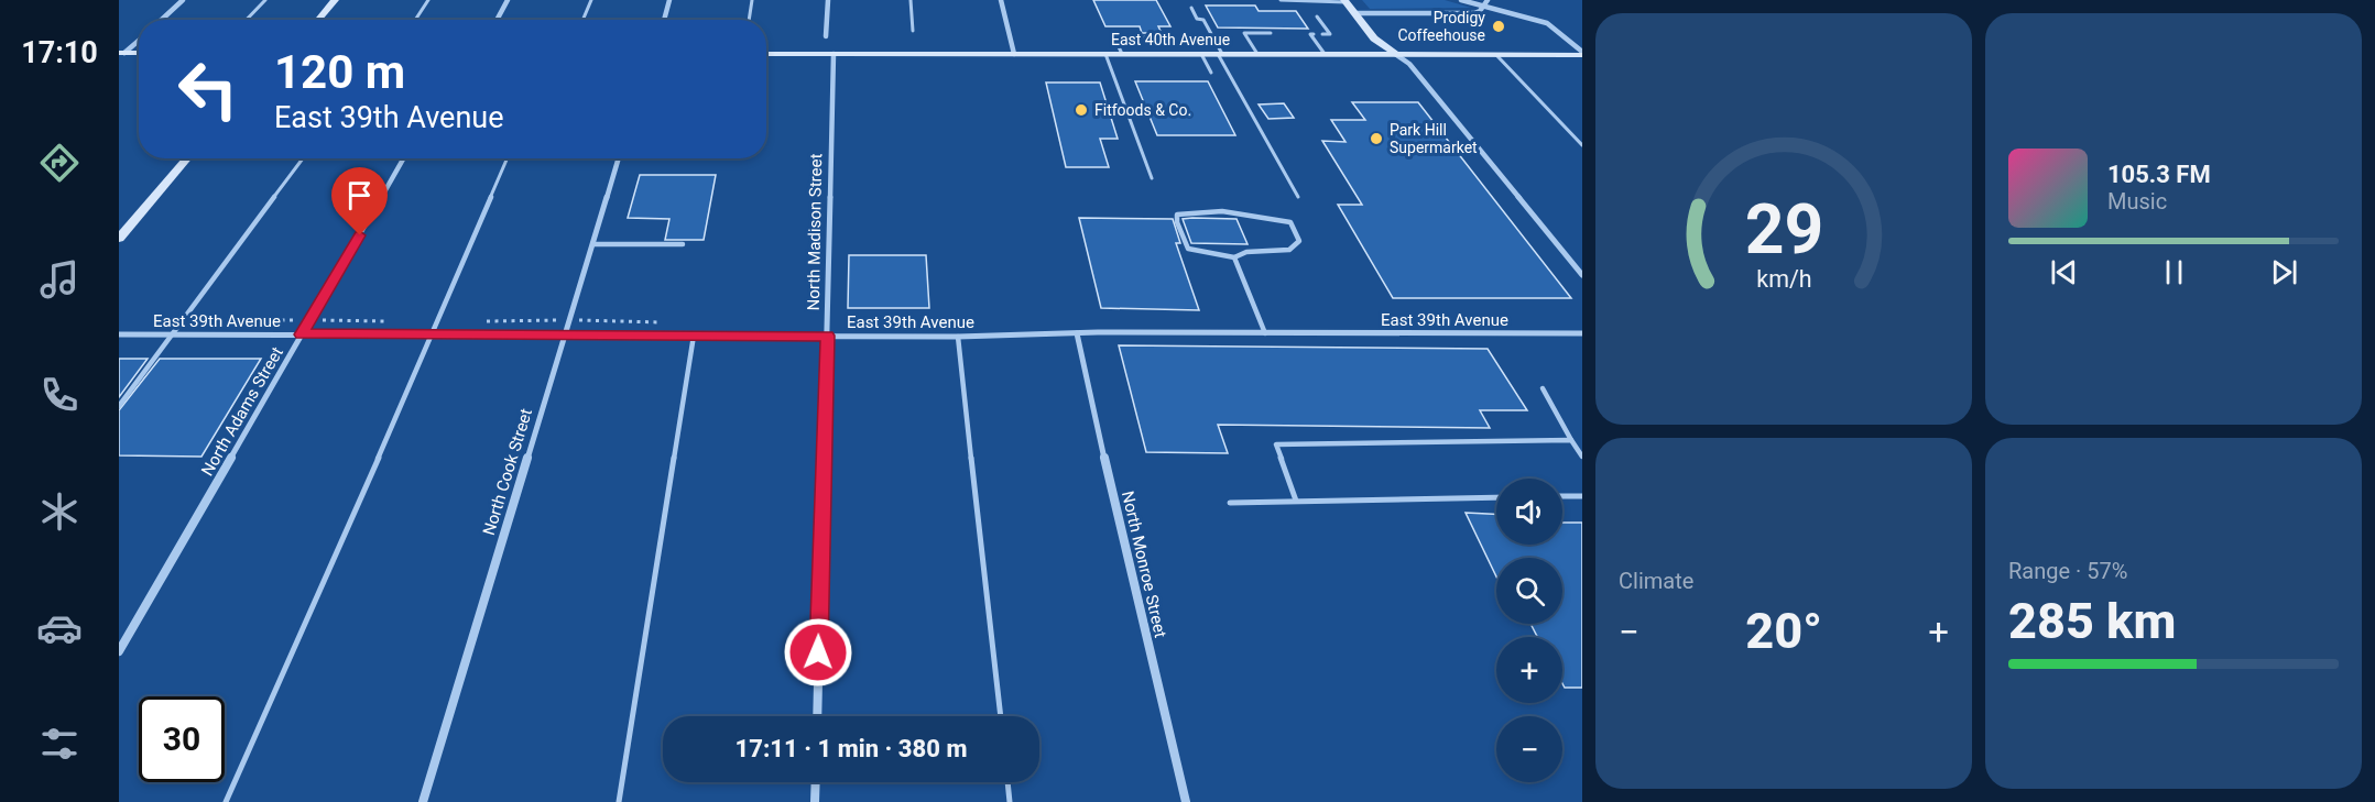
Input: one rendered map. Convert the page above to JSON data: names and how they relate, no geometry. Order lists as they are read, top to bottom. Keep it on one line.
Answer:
{"streets":{"street":["East 40th Avenue","North Madison Street","East 39th Avenue","North Adams Street","North Cook Street","North Monroe Street"]},"crossings":[["East 40th Avenue","North Madison Street"],["North Madison Street","East 39th Avenue"],["East 39th Avenue","North Adams Street"],["East 39th Avenue","North Cook Street"],["East 39th Avenue","North Monroe Street"]],"places":["Prodigy Coffeehouse","Fitfoods & Co.","Park Hill Supermarket"],"page":{"tabs":"17:10","turn":["120 m","East 39th Avenue"],"song":["105.3 FM","Music"],"tile":["Climate",["Range · 57%","285 km"]],"map_buttons":["+","−"],"heat":["−","20°","+"],"limit":"30","trip":"17:11 · 1 min · 380 m","gauge":["29","km/h"]}}
